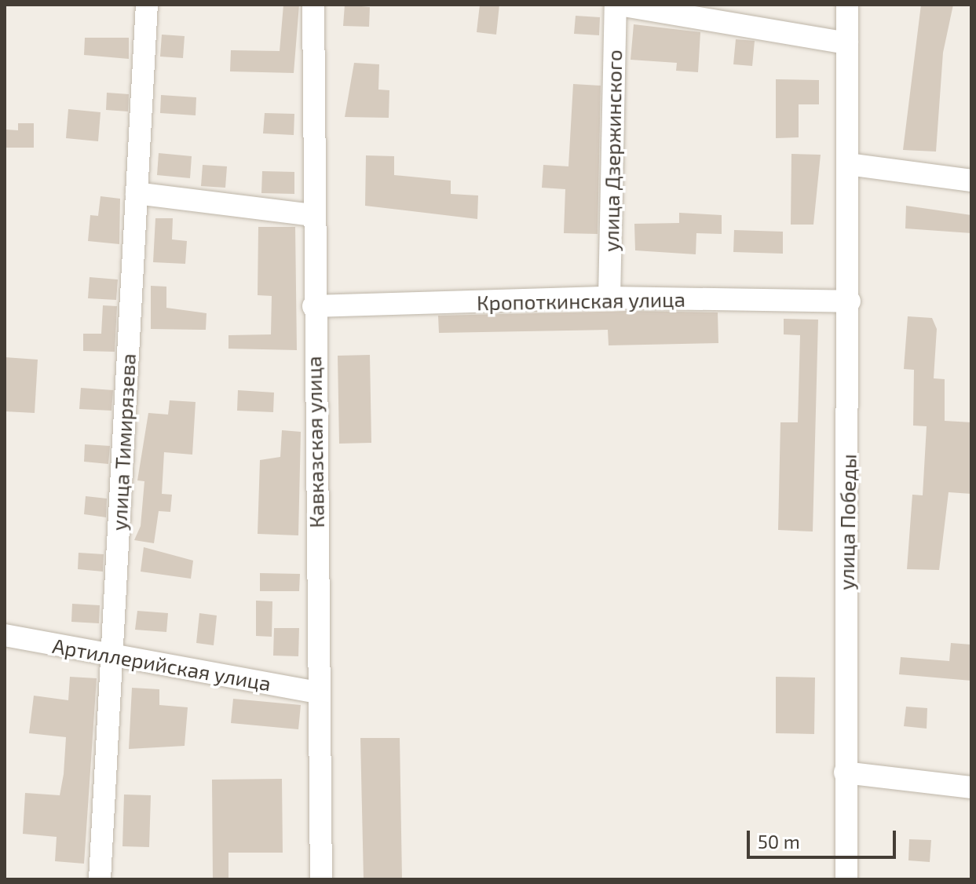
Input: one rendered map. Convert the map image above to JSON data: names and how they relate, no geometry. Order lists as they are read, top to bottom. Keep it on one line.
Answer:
{"streets":{"street":["улица Дзержинского","Кропоткинская улица","улица Тимирязева","Кавказская улица","улица Победы","Артиллерийская улица"]},"crossings":[["улица Дзержинского","Кропоткинская улица"],["Кропоткинская улица","Кавказская улица"],["Кропоткинская улица","улица Победы"],["улица Тимирязева","Артиллерийская улица"],["Кавказская улица","Артиллерийская улица"]],"scale_bar":"50 m"}
